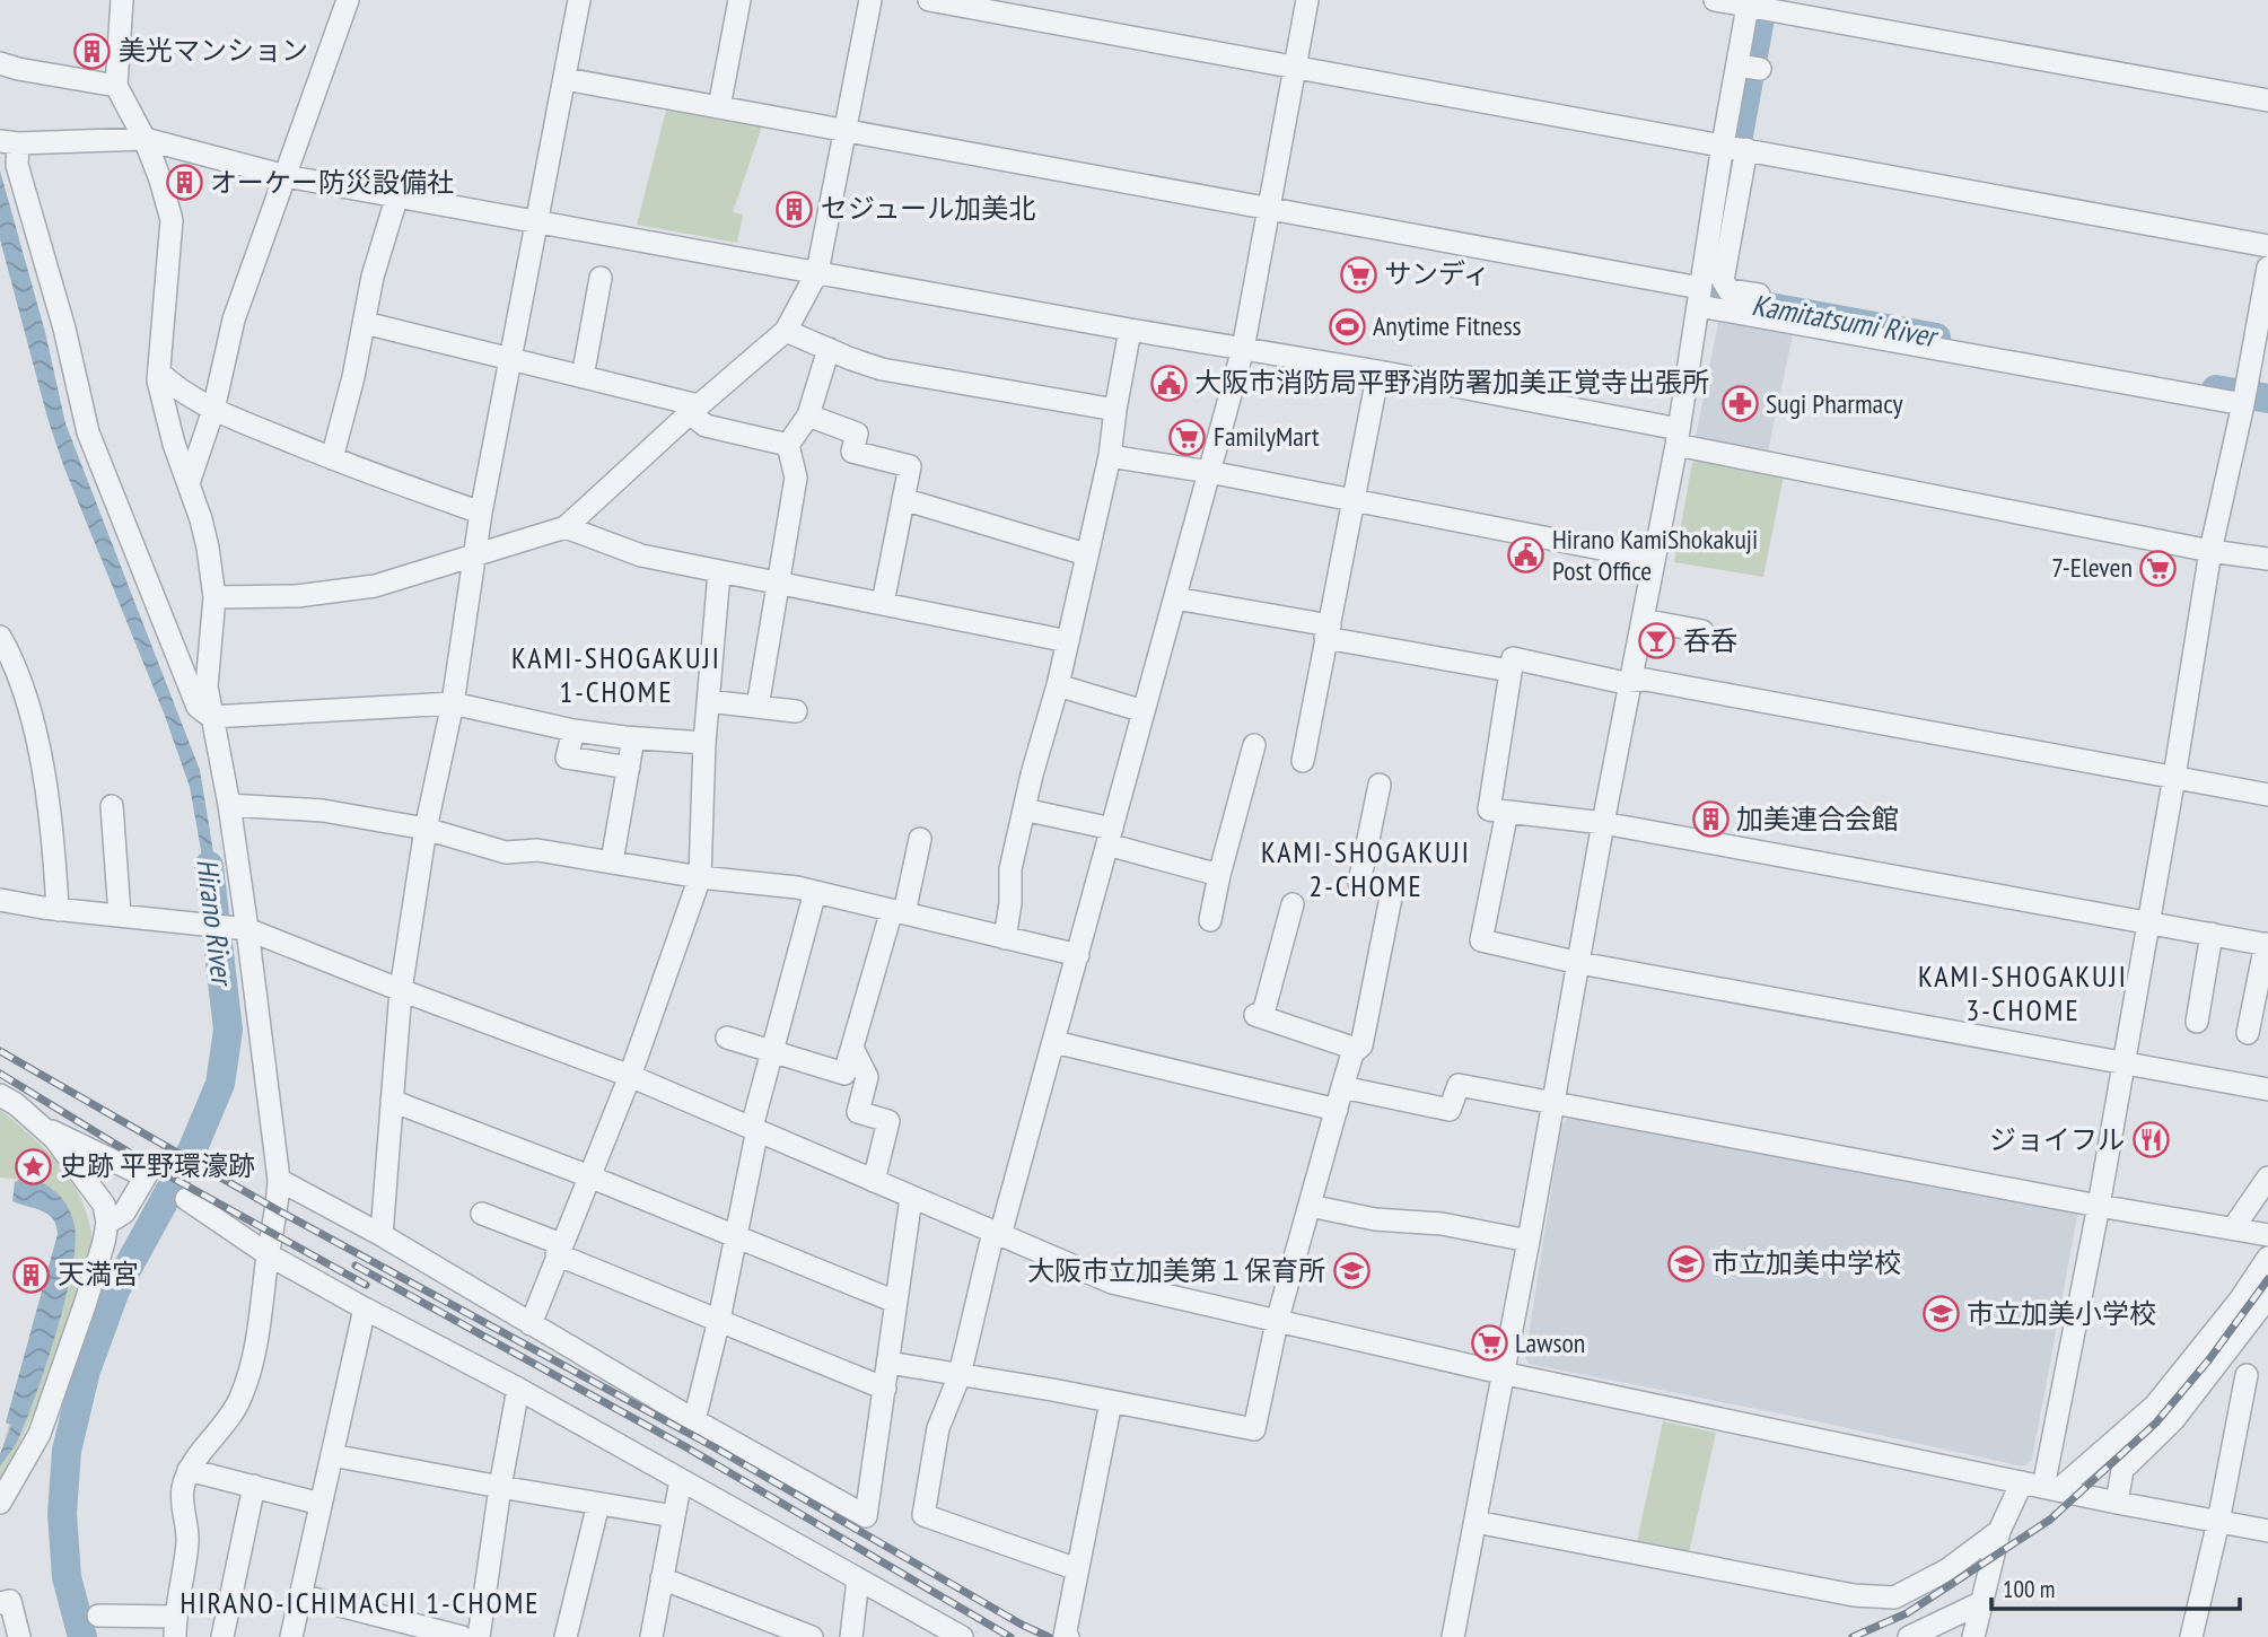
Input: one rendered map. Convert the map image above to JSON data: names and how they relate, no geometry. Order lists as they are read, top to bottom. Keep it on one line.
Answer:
{"districts":["KAMI-SHOGAKUJI 1-CHOME","KAMI-SHOGAKUJI 2-CHOME","KAMI-SHOGAKUJI 3-CHOME","HIRANO-ICHIMACHI 1-CHOME"],"water":["Kamitatsumi River","Hirano River"],"places":{"building":["美光マンション","オーケー防災設備社","セジュール加美北","加美連合会館","天満宮"],"supermarket":["サンディ","FamilyMart","7-Eleven","Lawson"],"sports":["Anytime Fitness"],"public building":["大阪市消防局平野消防署加美正覚寺出張所","Hirano KamiShokakuji Post Office"],"pharmacy":["Sugi Pharmacy"],"bar":["呑呑"],"restaurant":["ジョイフル"],"place":["史跡 平野環濠跡"],"school or university":["市立加美中学校","大阪市立加美第１保育所","市立加美小学校"]},"scale_bar":"100 m"}
